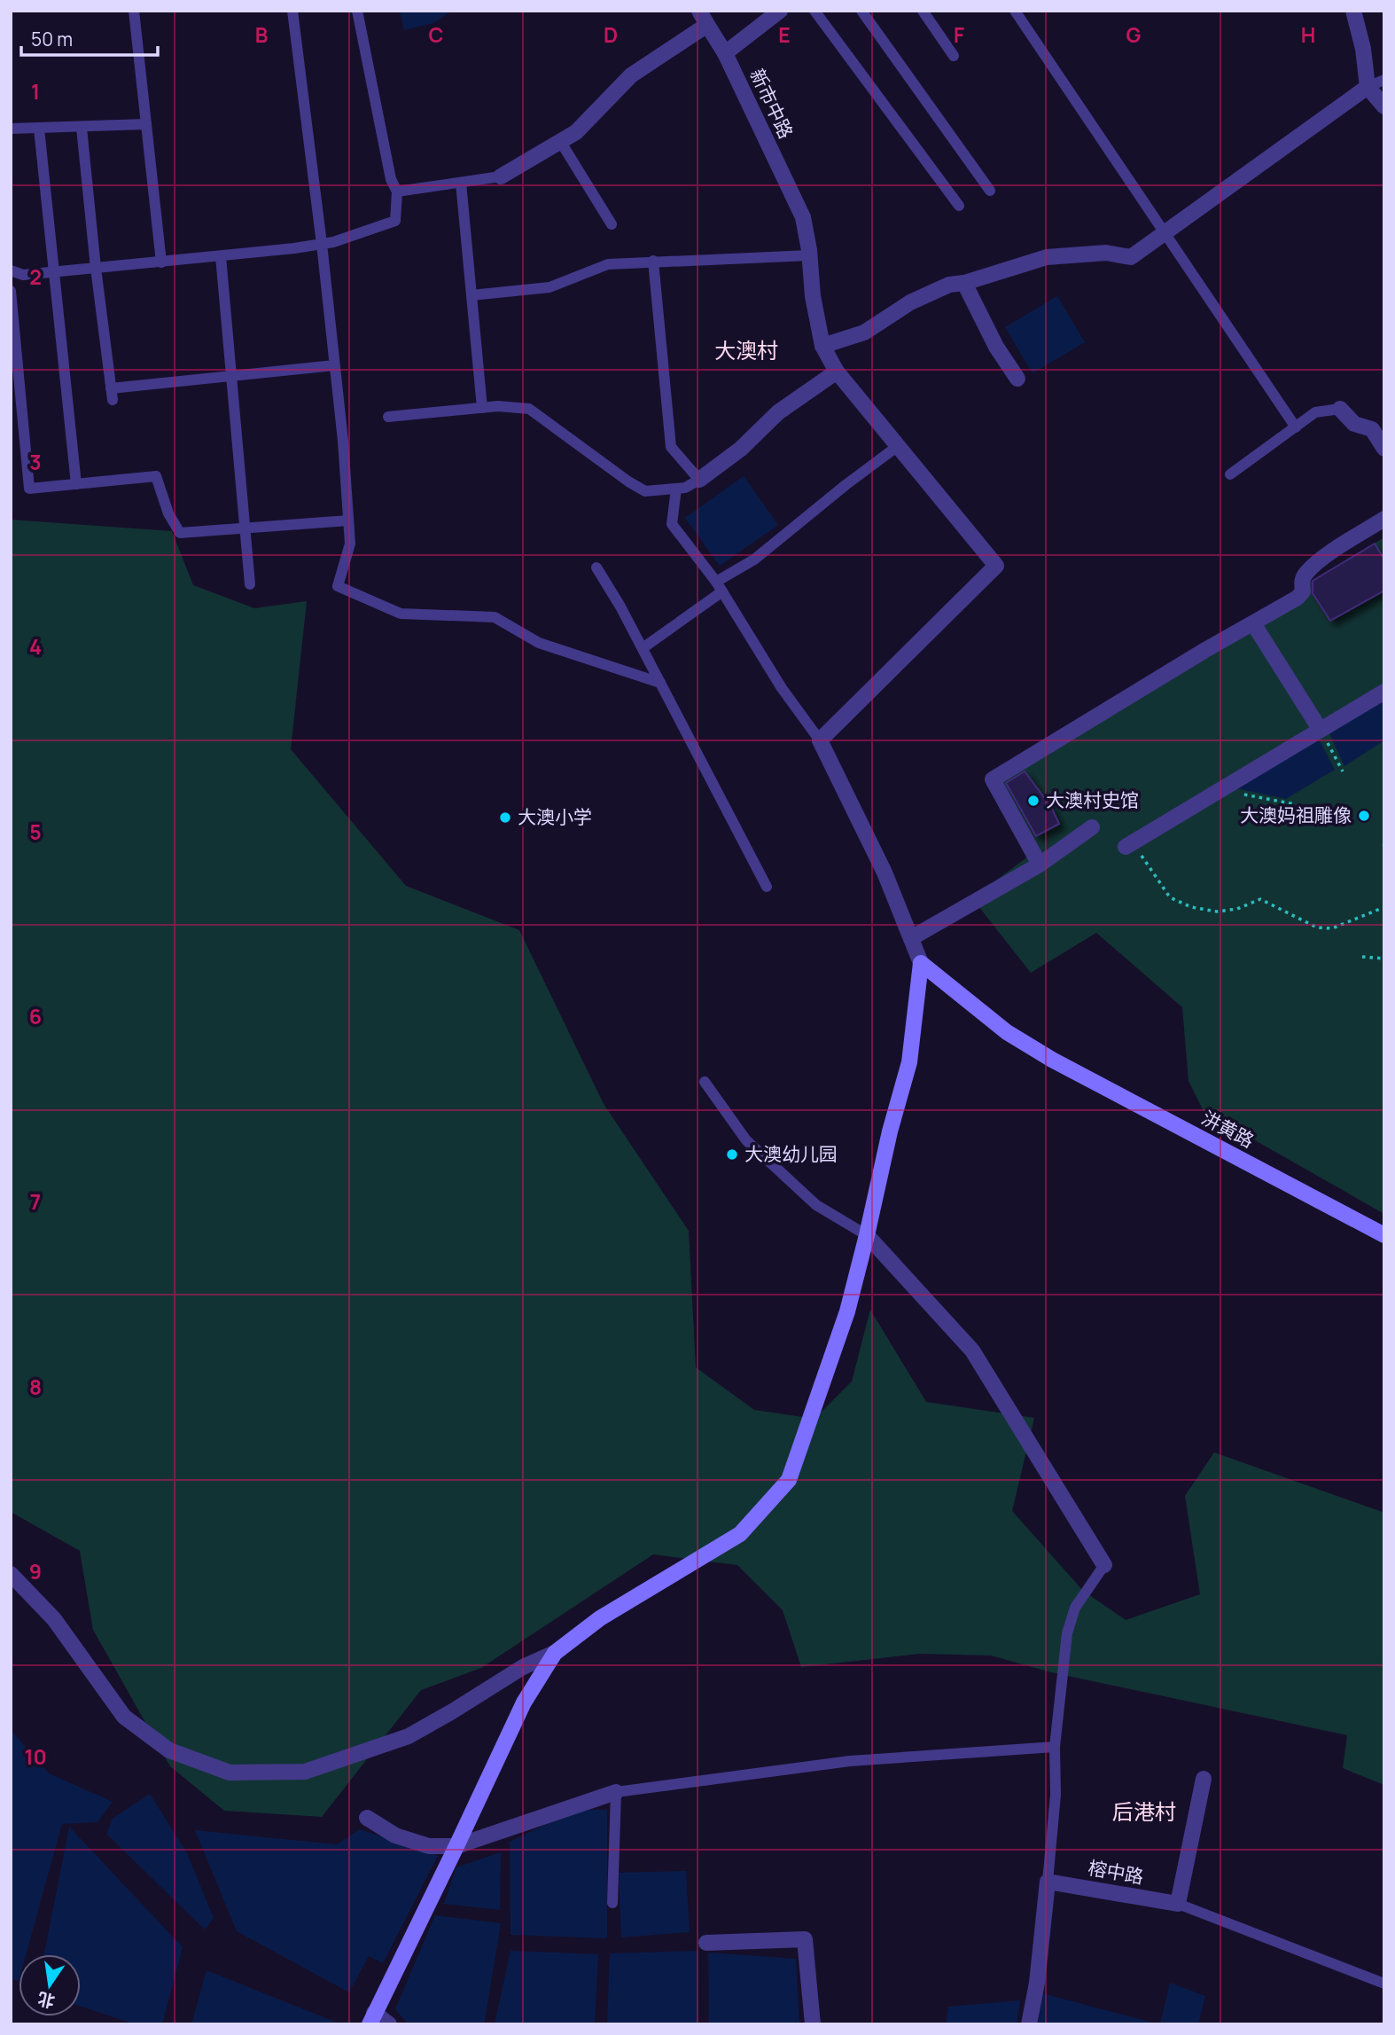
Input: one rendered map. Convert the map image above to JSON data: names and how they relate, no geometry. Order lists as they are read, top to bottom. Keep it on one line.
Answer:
{"streets":{"main road":["汫黄路"],"street":["新市中路","榕中路"]},"districts":["大澳村","后港村"],"places":["大澳村史馆","大澳妈祖雕像","大澳小学","大澳幼儿园"],"scale_bar":"50 m","north":"bottom","grid":{"columns":["B","C","D","E","F","G","H"],"rows":["1","2","3","4","5","6","7","8","9","10"]}}
